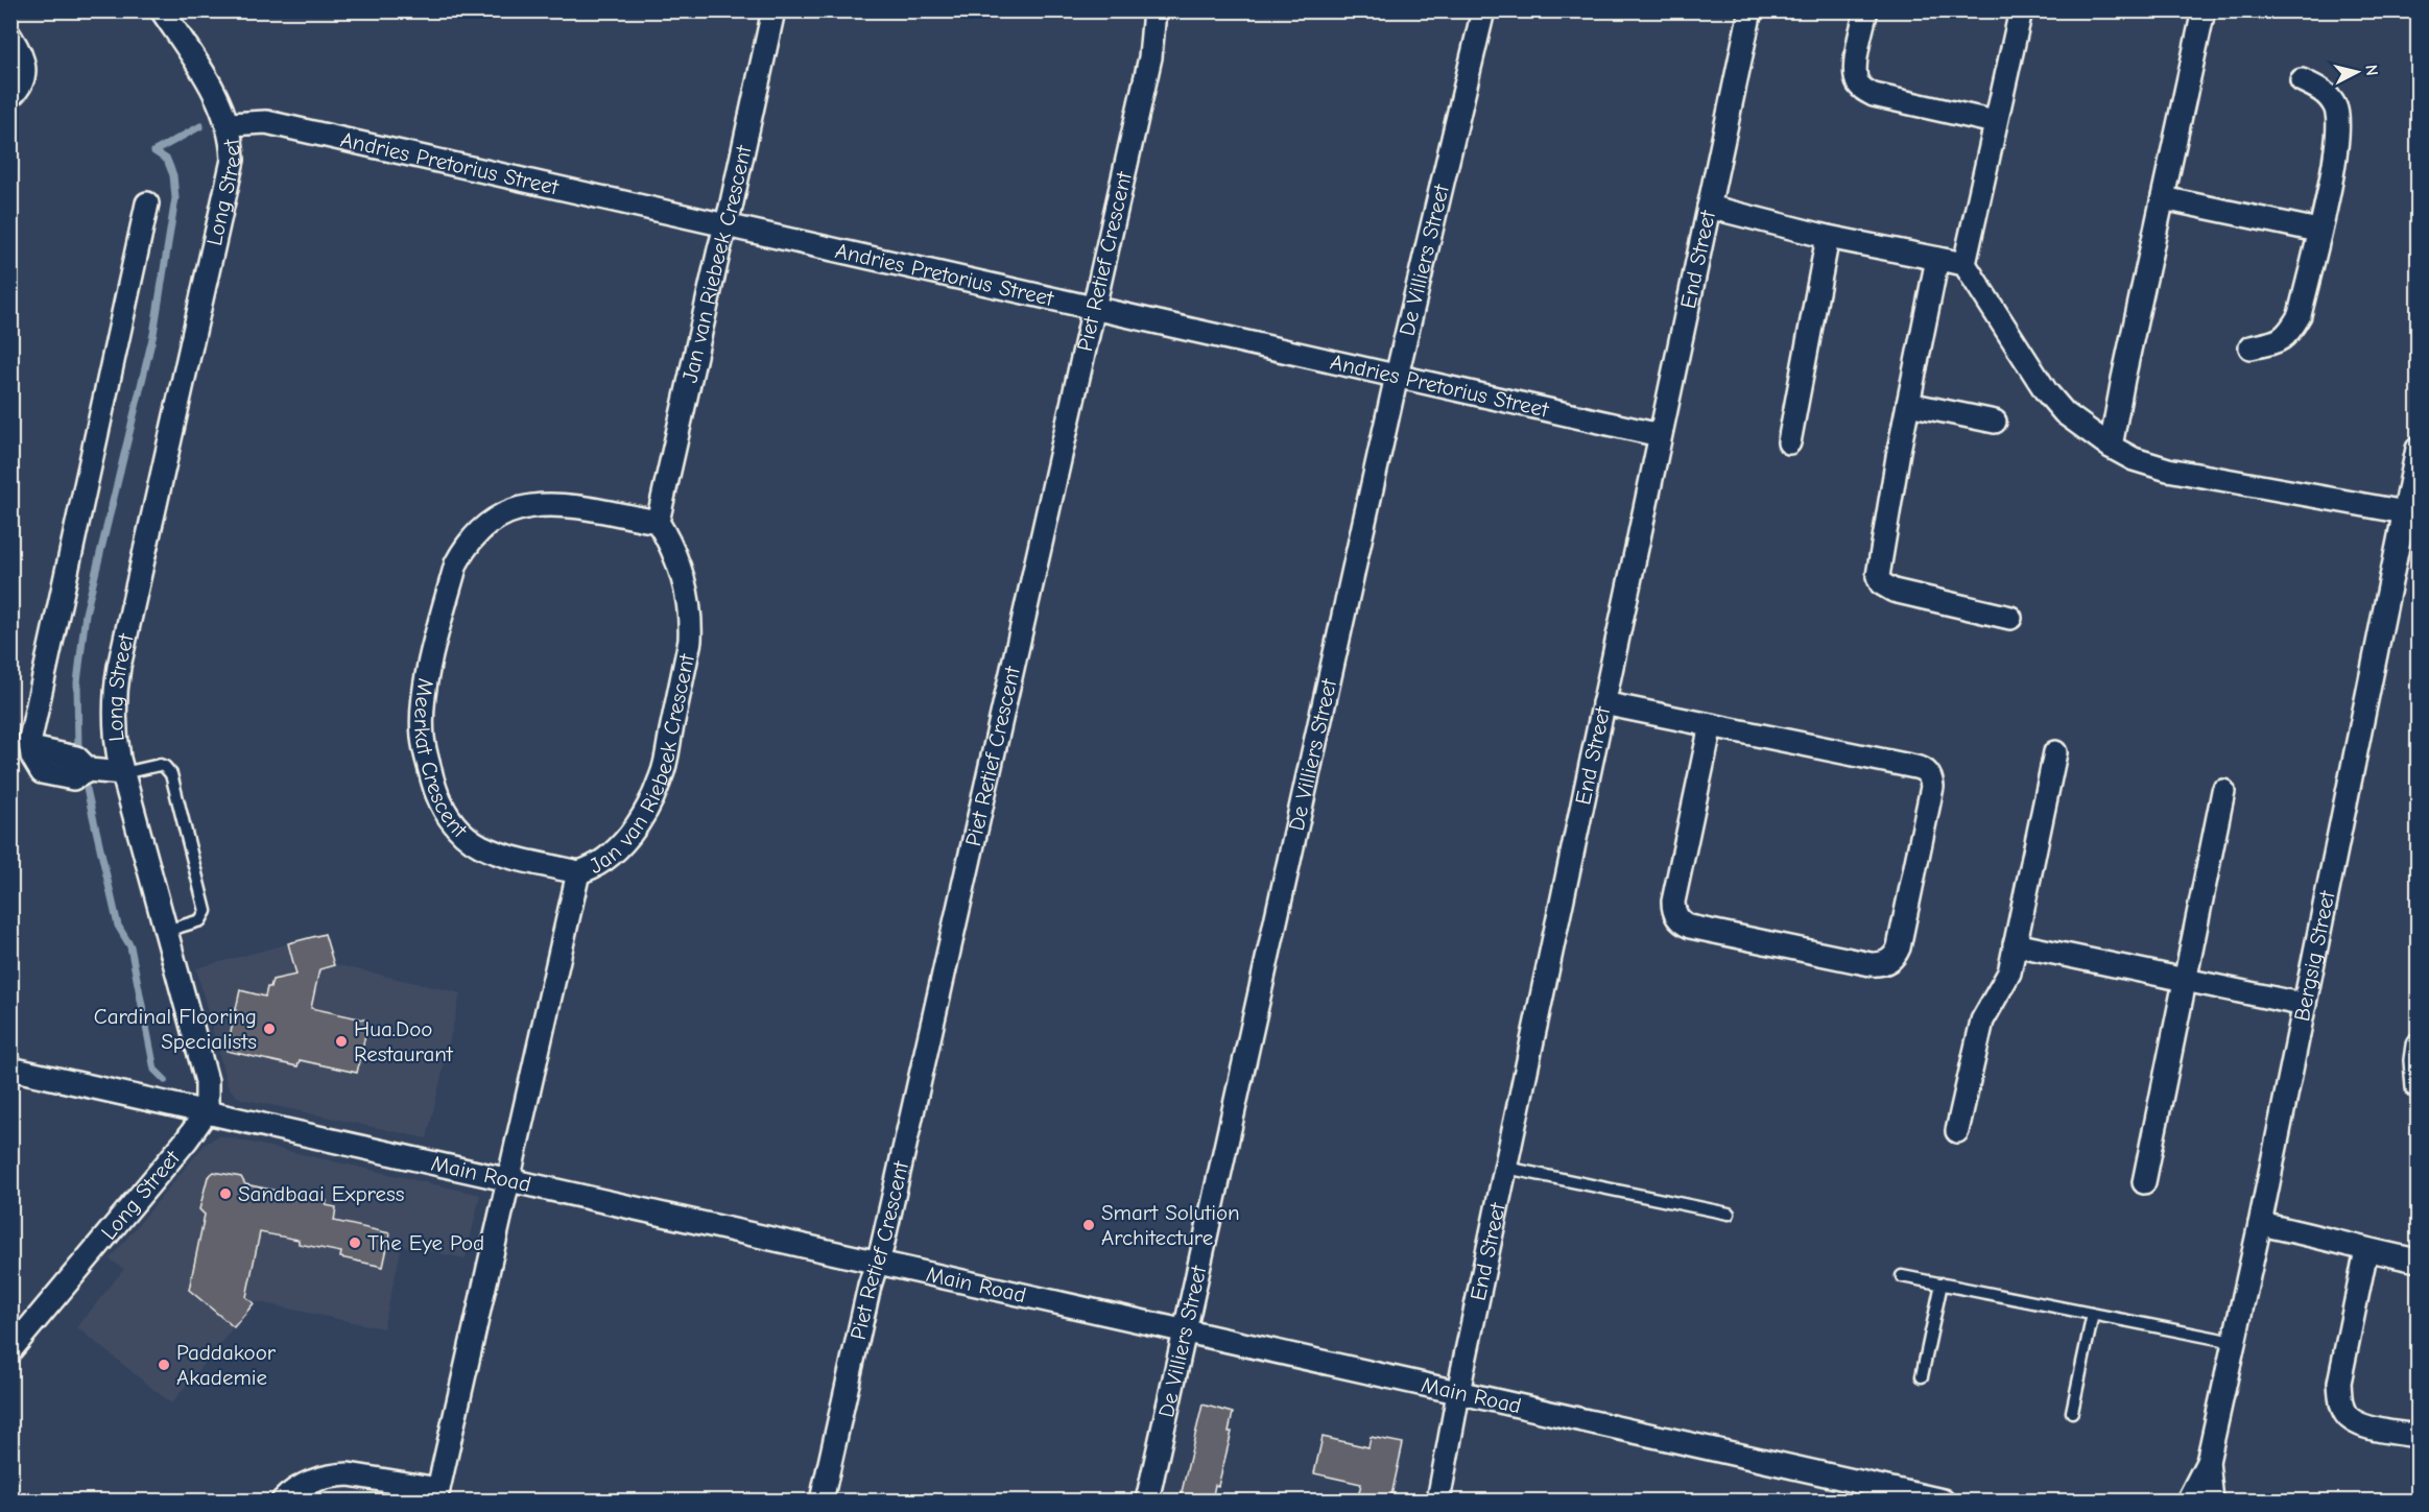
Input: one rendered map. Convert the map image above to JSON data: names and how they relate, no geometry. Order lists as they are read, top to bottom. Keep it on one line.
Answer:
{"streets":{"street":["Andries Pretorius Street","Long Street","End Street","De Villiers Street","Piet Retief Crescent","Jan van Riebeek Crescent","Meerkat Crescent","Bergsig Street","Main Road"]},"crossings":[["Andries Pretorius Street","Long Street"],["Andries Pretorius Street","End Street"],["Andries Pretorius Street","De Villiers Street"],["Andries Pretorius Street","Piet Retief Crescent"],["Andries Pretorius Street","Jan van Riebeek Crescent"],["Long Street","Main Road"],["End Street","Main Road"],["De Villiers Street","Main Road"],["Piet Retief Crescent","Main Road"],["Jan van Riebeek Crescent","Meerkat Crescent"],["Jan van Riebeek Crescent","Main Road"]],"places":["Cardinal Flooring Specialists","Hua.Doo Restaurant","Sandbaai Express","Smart Solution Architecture","The Eye Pod","Paddakoor Akademie"],"north":"right"}
